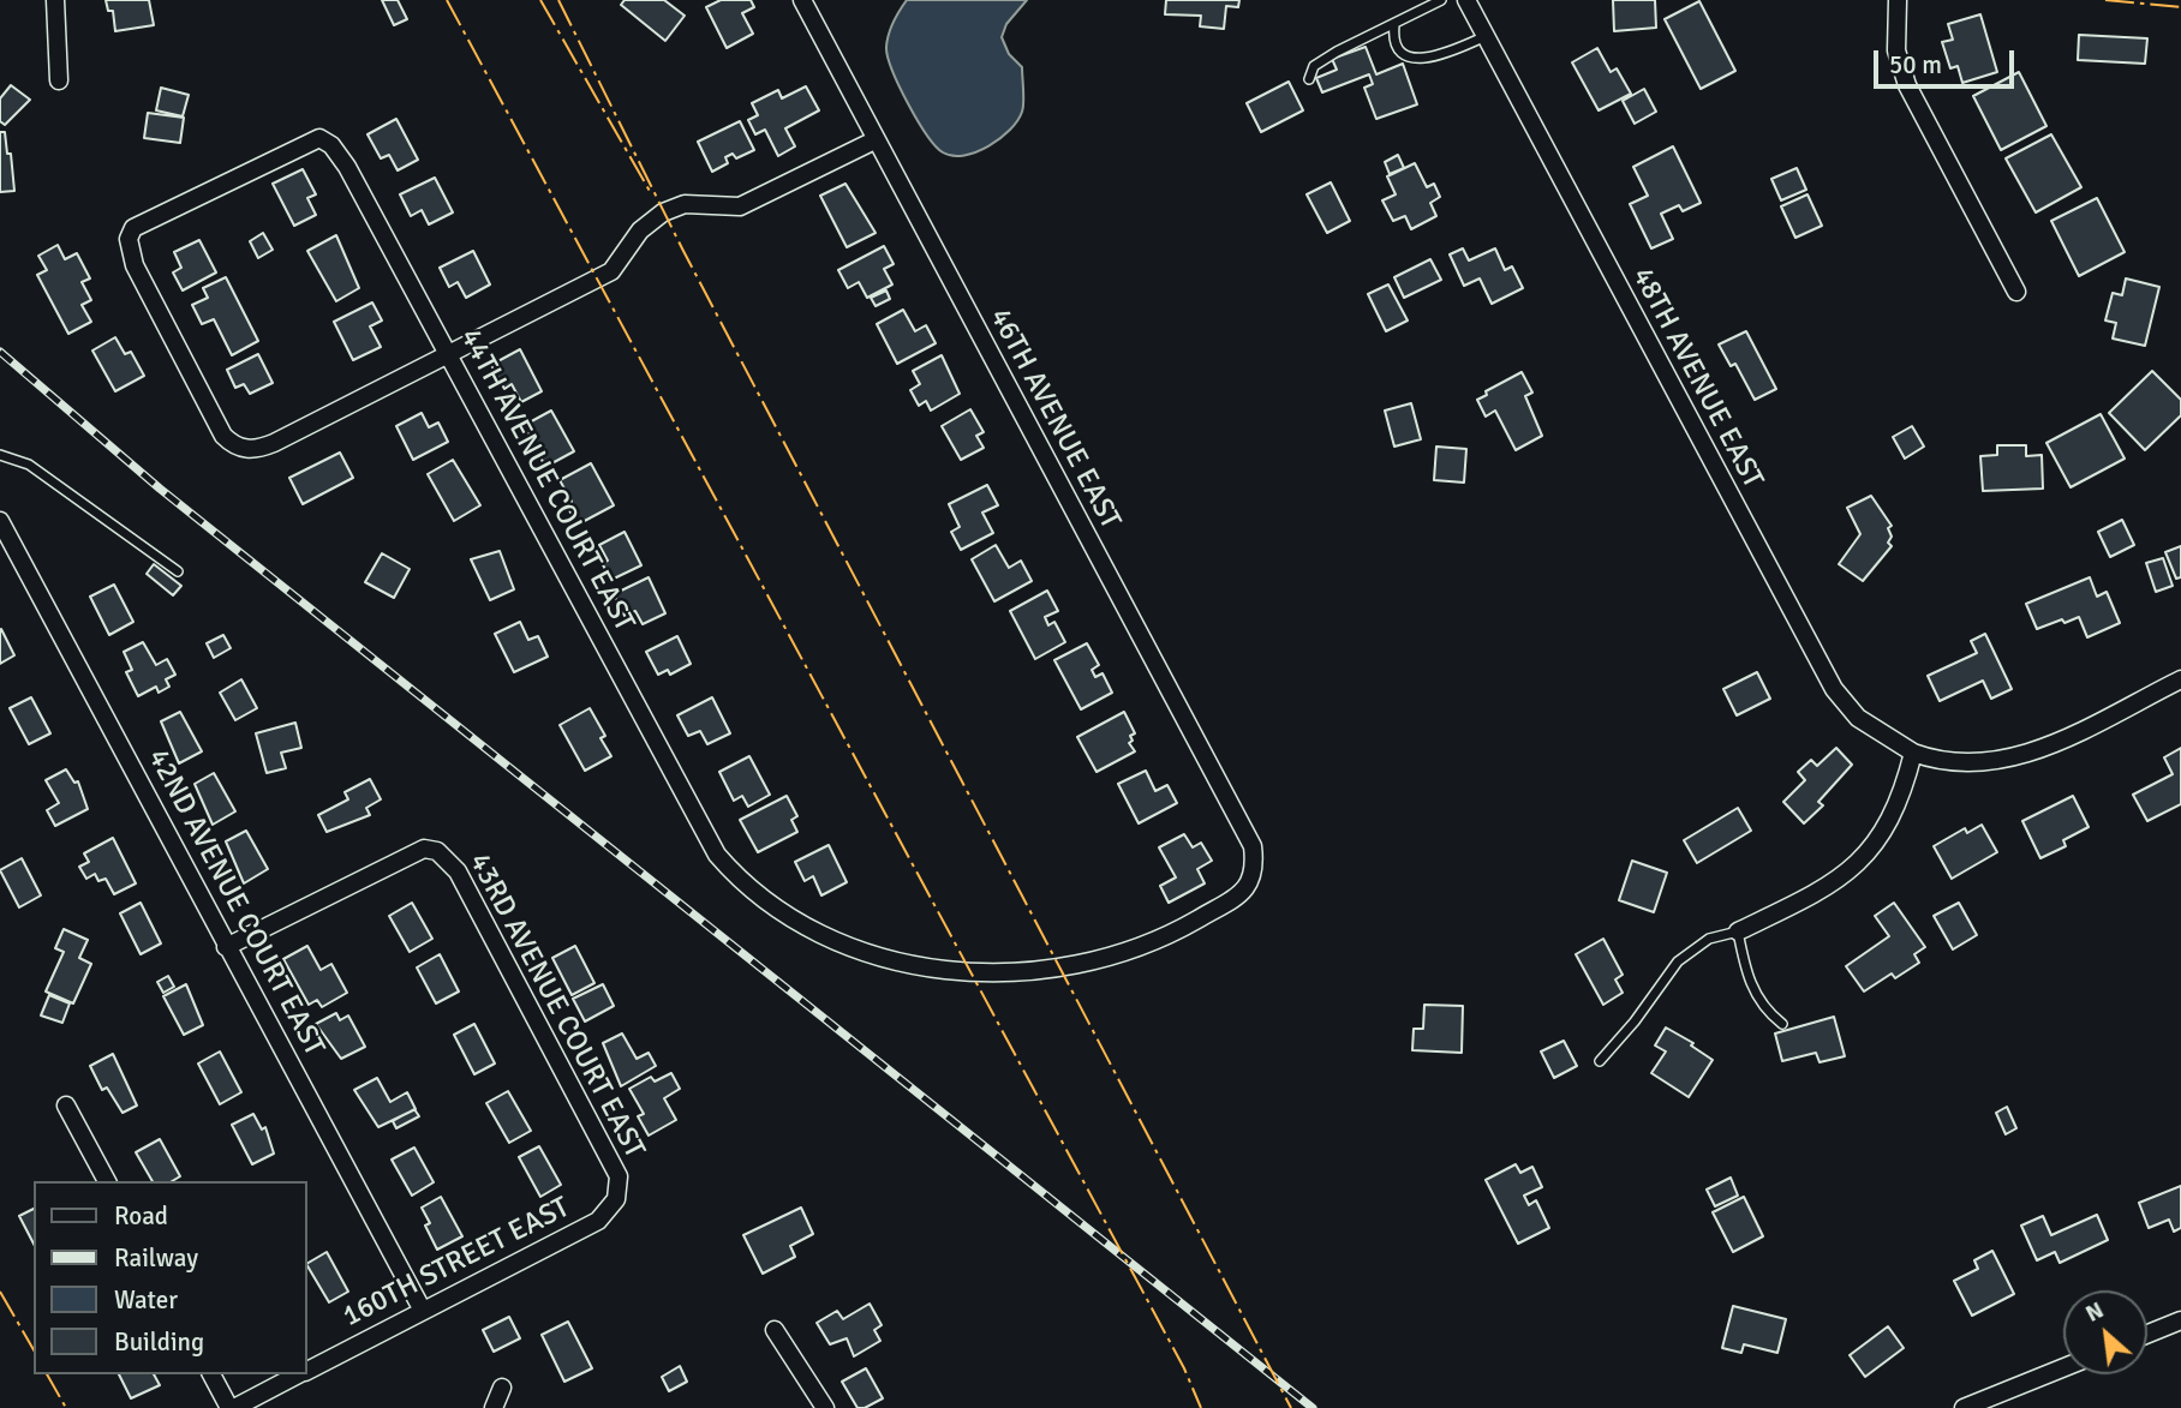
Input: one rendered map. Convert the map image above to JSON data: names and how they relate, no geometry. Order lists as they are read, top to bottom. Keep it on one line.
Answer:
{"streets":{"street":["48TH AVENUE EAST","46TH AVENUE EAST","44TH AVENUE COURT EAST","42ND AVENUE COURT EAST","43RD AVENUE COURT EAST","160TH STREET EAST"]},"crossings":[["46TH AVENUE EAST","44TH AVENUE COURT EAST"],["42ND AVENUE COURT EAST","43RD AVENUE COURT EAST"],["42ND AVENUE COURT EAST","160TH STREET EAST"],["43RD AVENUE COURT EAST","160TH STREET EAST"]],"legend":["Road","Railway","Water","Building"],"scale_bar":"50 m","north":"top left"}
